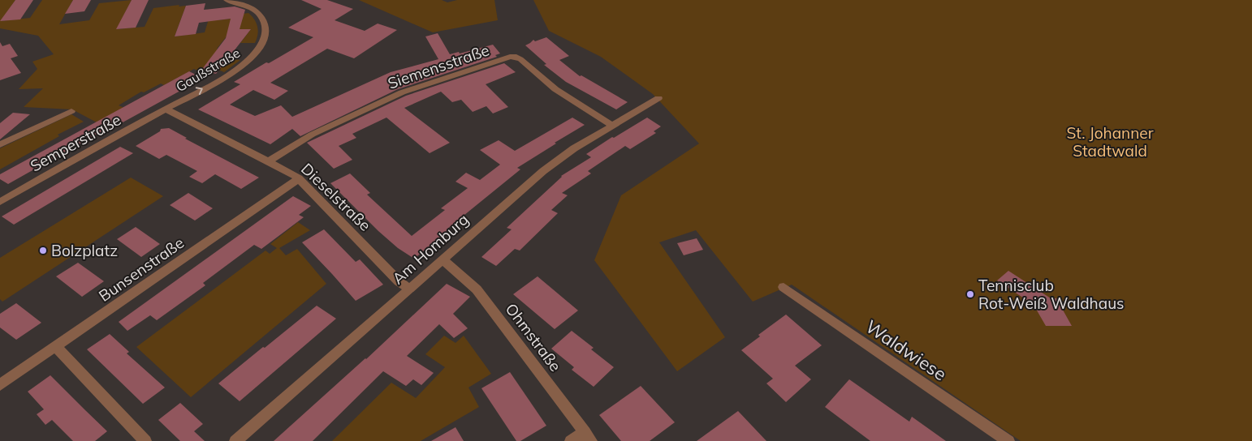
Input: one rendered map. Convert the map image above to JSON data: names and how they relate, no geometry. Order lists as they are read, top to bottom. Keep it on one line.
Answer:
{"streets":{"street":["Siemensstraße","Gaußstraße","Semperstraße","Dieselstraße","Am Homburg","Bunsenstraße","Ohmstraße","Waldwiese"]},"crossings":[["Siemensstraße","Dieselstraße"],["Siemensstraße","Am Homburg"],["Gaußstraße","Semperstraße"],["Gaußstraße","Dieselstraße"],["Semperstraße","Dieselstraße"],["Dieselstraße","Am Homburg"],["Dieselstraße","Bunsenstraße"],["Am Homburg","Ohmstraße"]],"parks":["St. Johanner Stadtwald"],"places":["Bolzplatz","Tennisclub Rot-Weiß Waldhaus"]}
